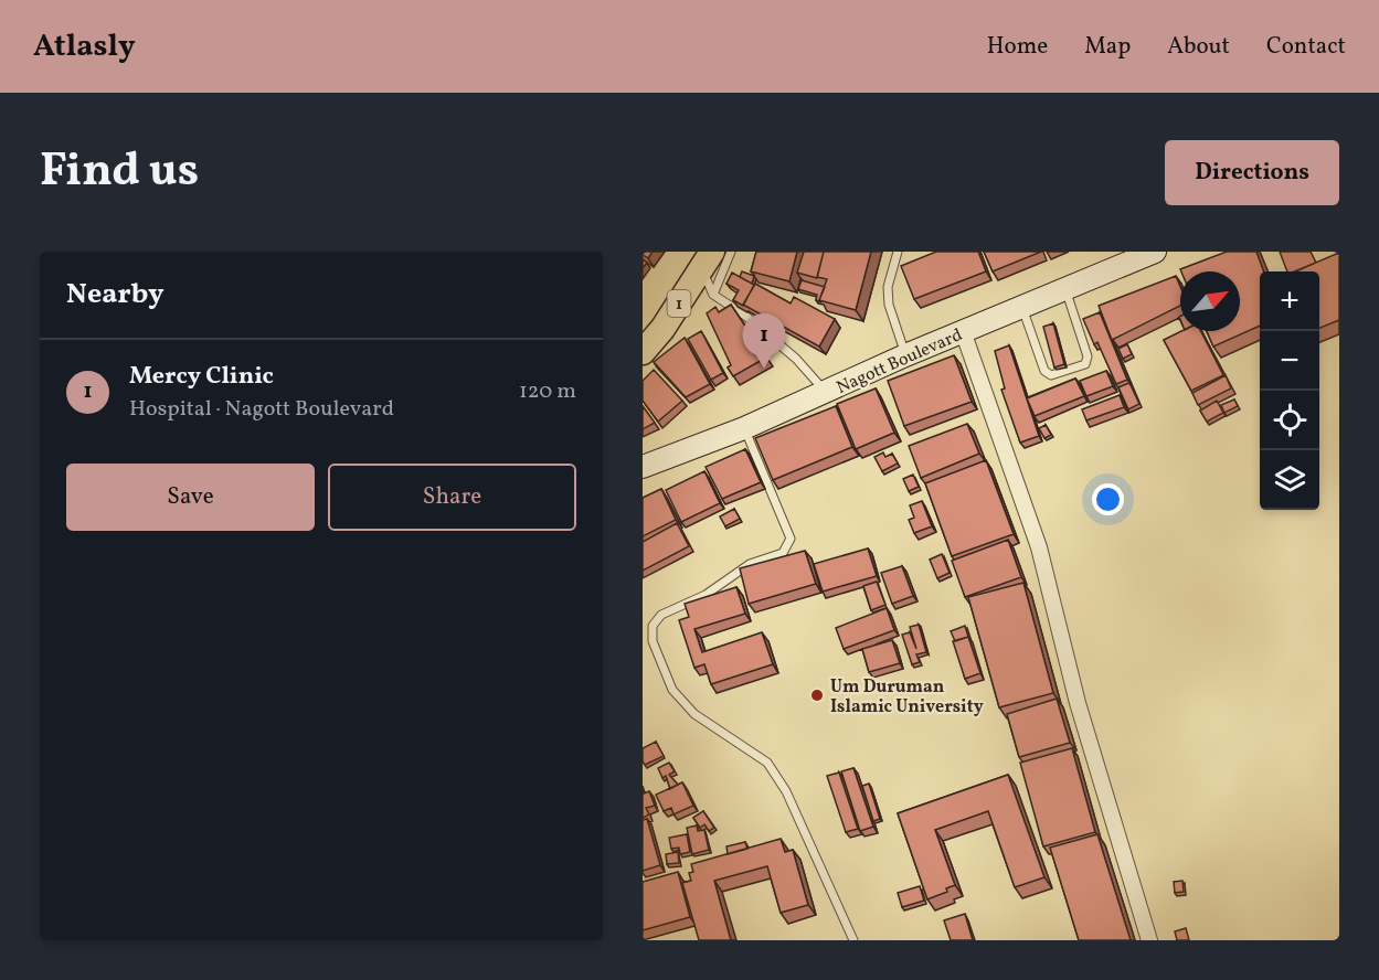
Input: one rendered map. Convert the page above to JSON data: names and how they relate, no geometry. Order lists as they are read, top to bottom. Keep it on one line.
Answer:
{"streets":{"main road":["1"],"street":["Nagott Boulevard"]},"places":["Um Duruman Islamic University"],"north":"top right","page":{"header":"Atlasly","nav":["Home","Map","About","Contact"],"title":"Find us","buttons":["Directions",["Save","Share"]],"heading":"Nearby","map_buttons":["+","−"],"pins":"1","list":[{"mark":"1","name":"Mercy Clinic","note":"Hospital · Nagott Boulevard","value":"120 m"}]}}
